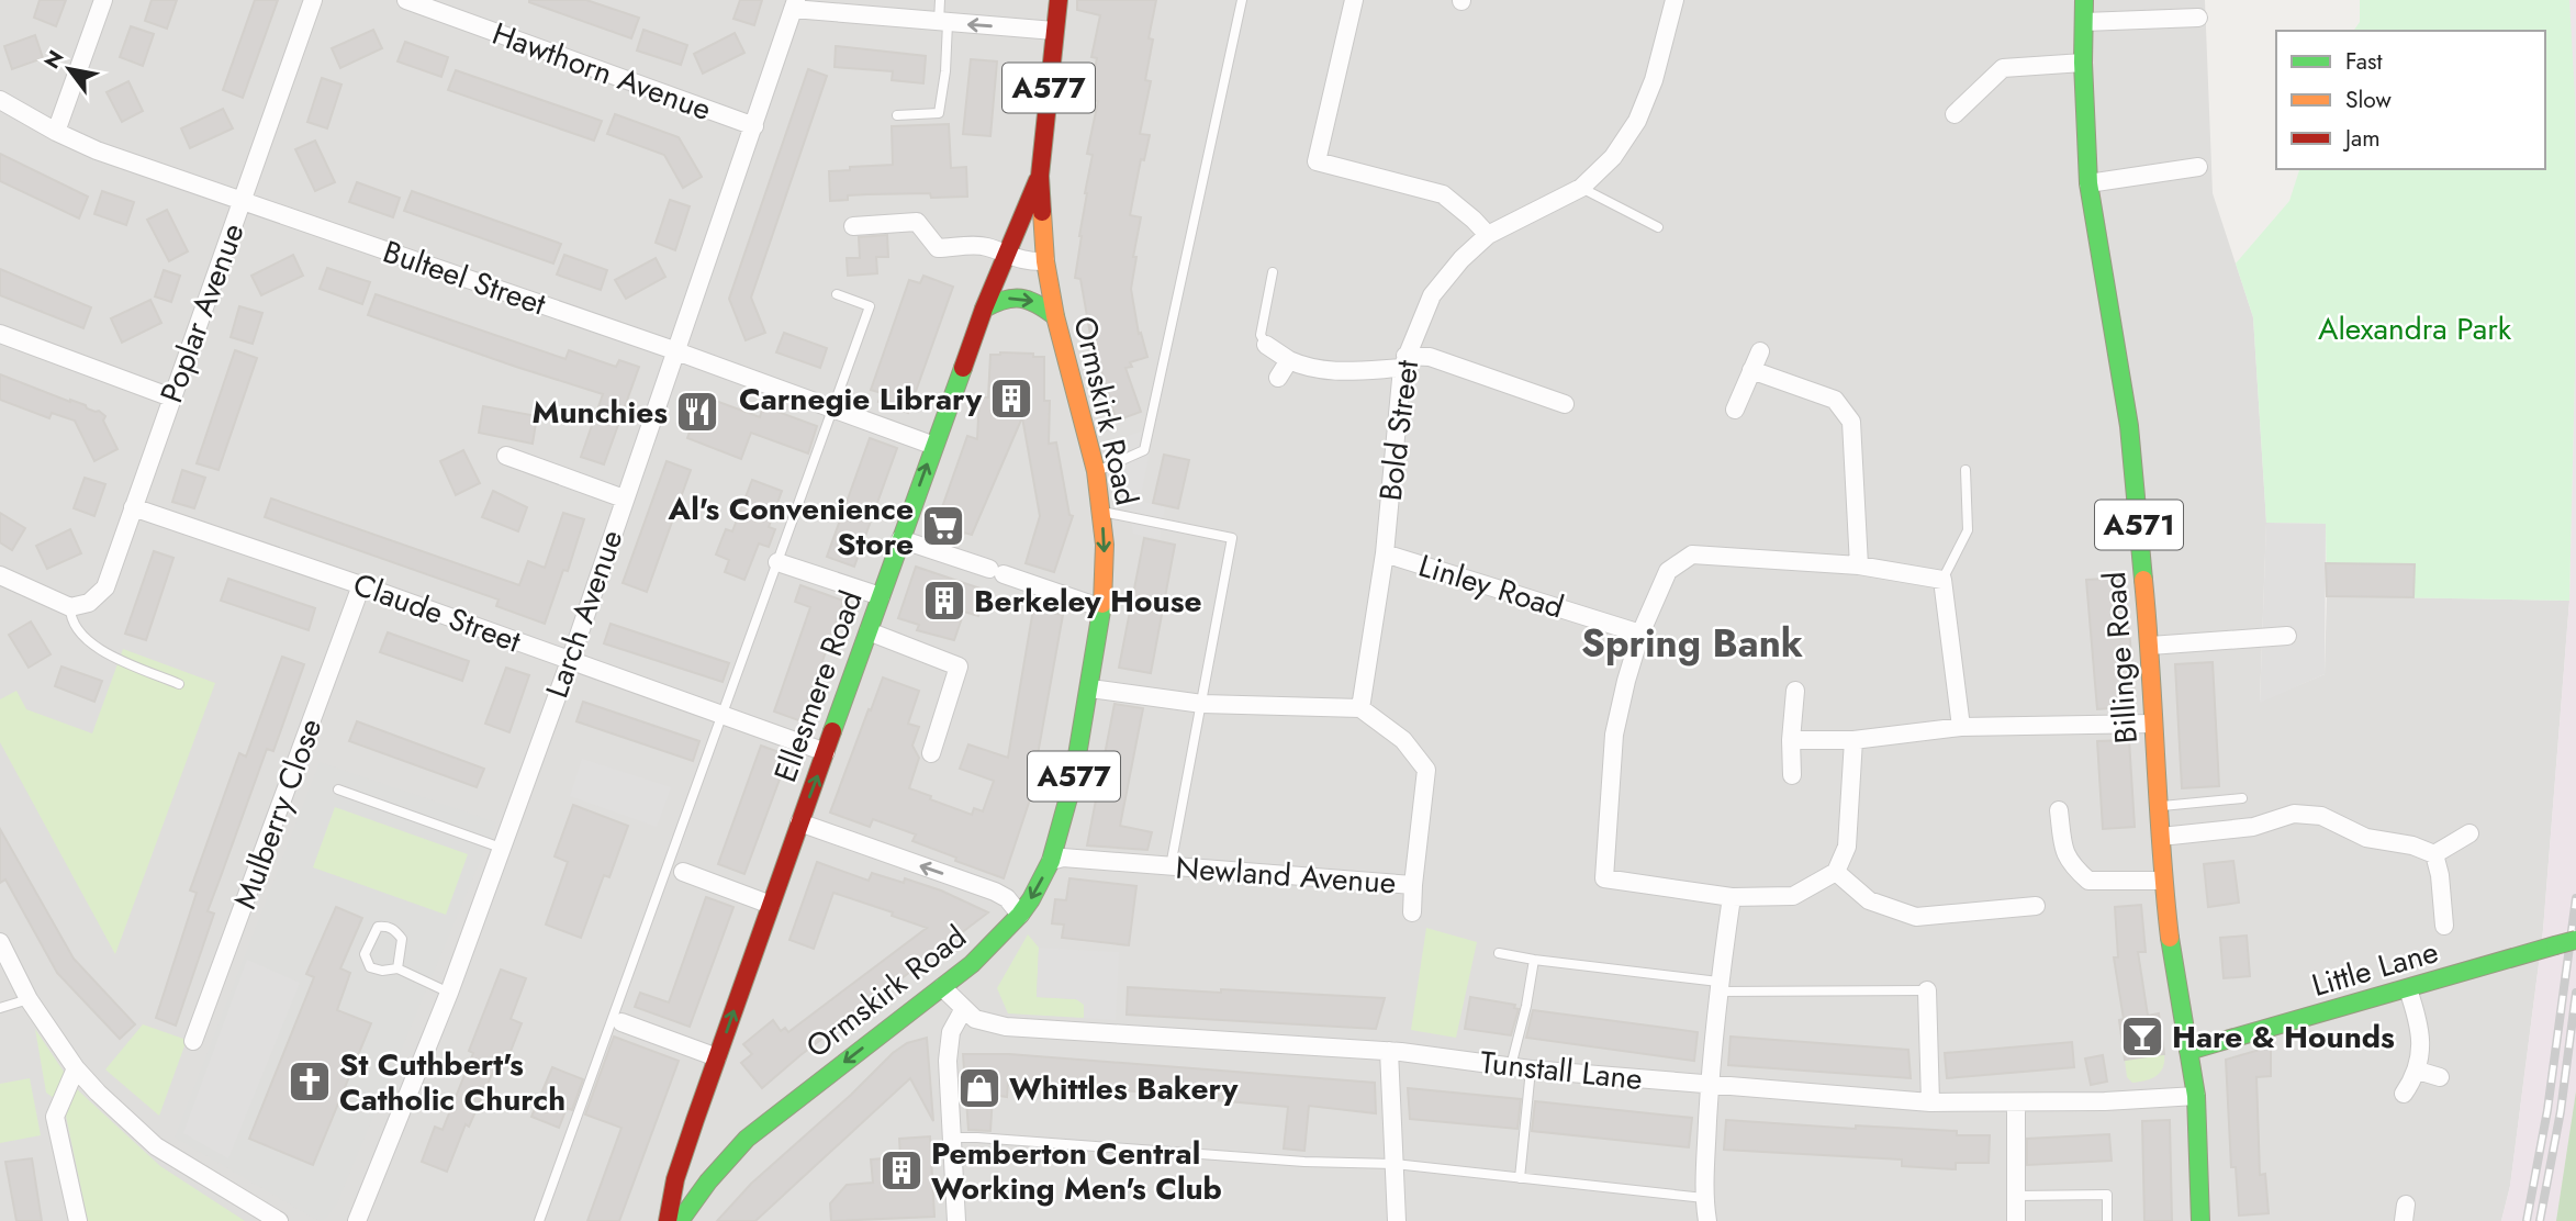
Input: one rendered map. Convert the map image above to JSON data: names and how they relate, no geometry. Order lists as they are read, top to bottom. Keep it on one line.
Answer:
{"streets":{"main road":["A577","Ormskirk Road","A571","Billinge Road","Ellesmere Road","Little Lane"],"street":["Hawthorn Avenue","Bulteel Street","Poplar Avenue","Bold Street","Linley Road","Claude Street","Larch Avenue","Mulberry Close","Newland Avenue","Tunstall Lane"]},"crossings":[["Hawthorn Avenue","Larch Avenue"],["A577","Ormskirk Road"],["A577","Ellesmere Road"],["Bulteel Street","Poplar Avenue"],["Bulteel Street","Larch Avenue"],["Bulteel Street","Ellesmere Road"],["Poplar Avenue","Claude Street"],["Ormskirk Road","Ellesmere Road"],["Ormskirk Road","Newland Avenue"],["Ormskirk Road","Tunstall Lane"],["Bold Street","Linley Road"],["Bold Street","Newland Avenue"],["Claude Street","Larch Avenue"],["Claude Street","Ellesmere Road"],["Claude Street","Mulberry Close"],["Billinge Road","Little Lane"],["Billinge Road","Tunstall Lane"]],"districts":["Spring Bank"],"parks":["Alexandra Park"],"places":{"building":["Carnegie Library","Berkeley House","Pemberton Central Working Men's Club"],"restaurant":["Munchies"],"supermarket":["Al's Convenience Store"],"bar":["Hare & Hounds"],"church":["St Cuthbert's Catholic Church"],"shop":["Whittles Bakery"]},"legend":["Fast","Slow","Jam"],"north":"top left"}
